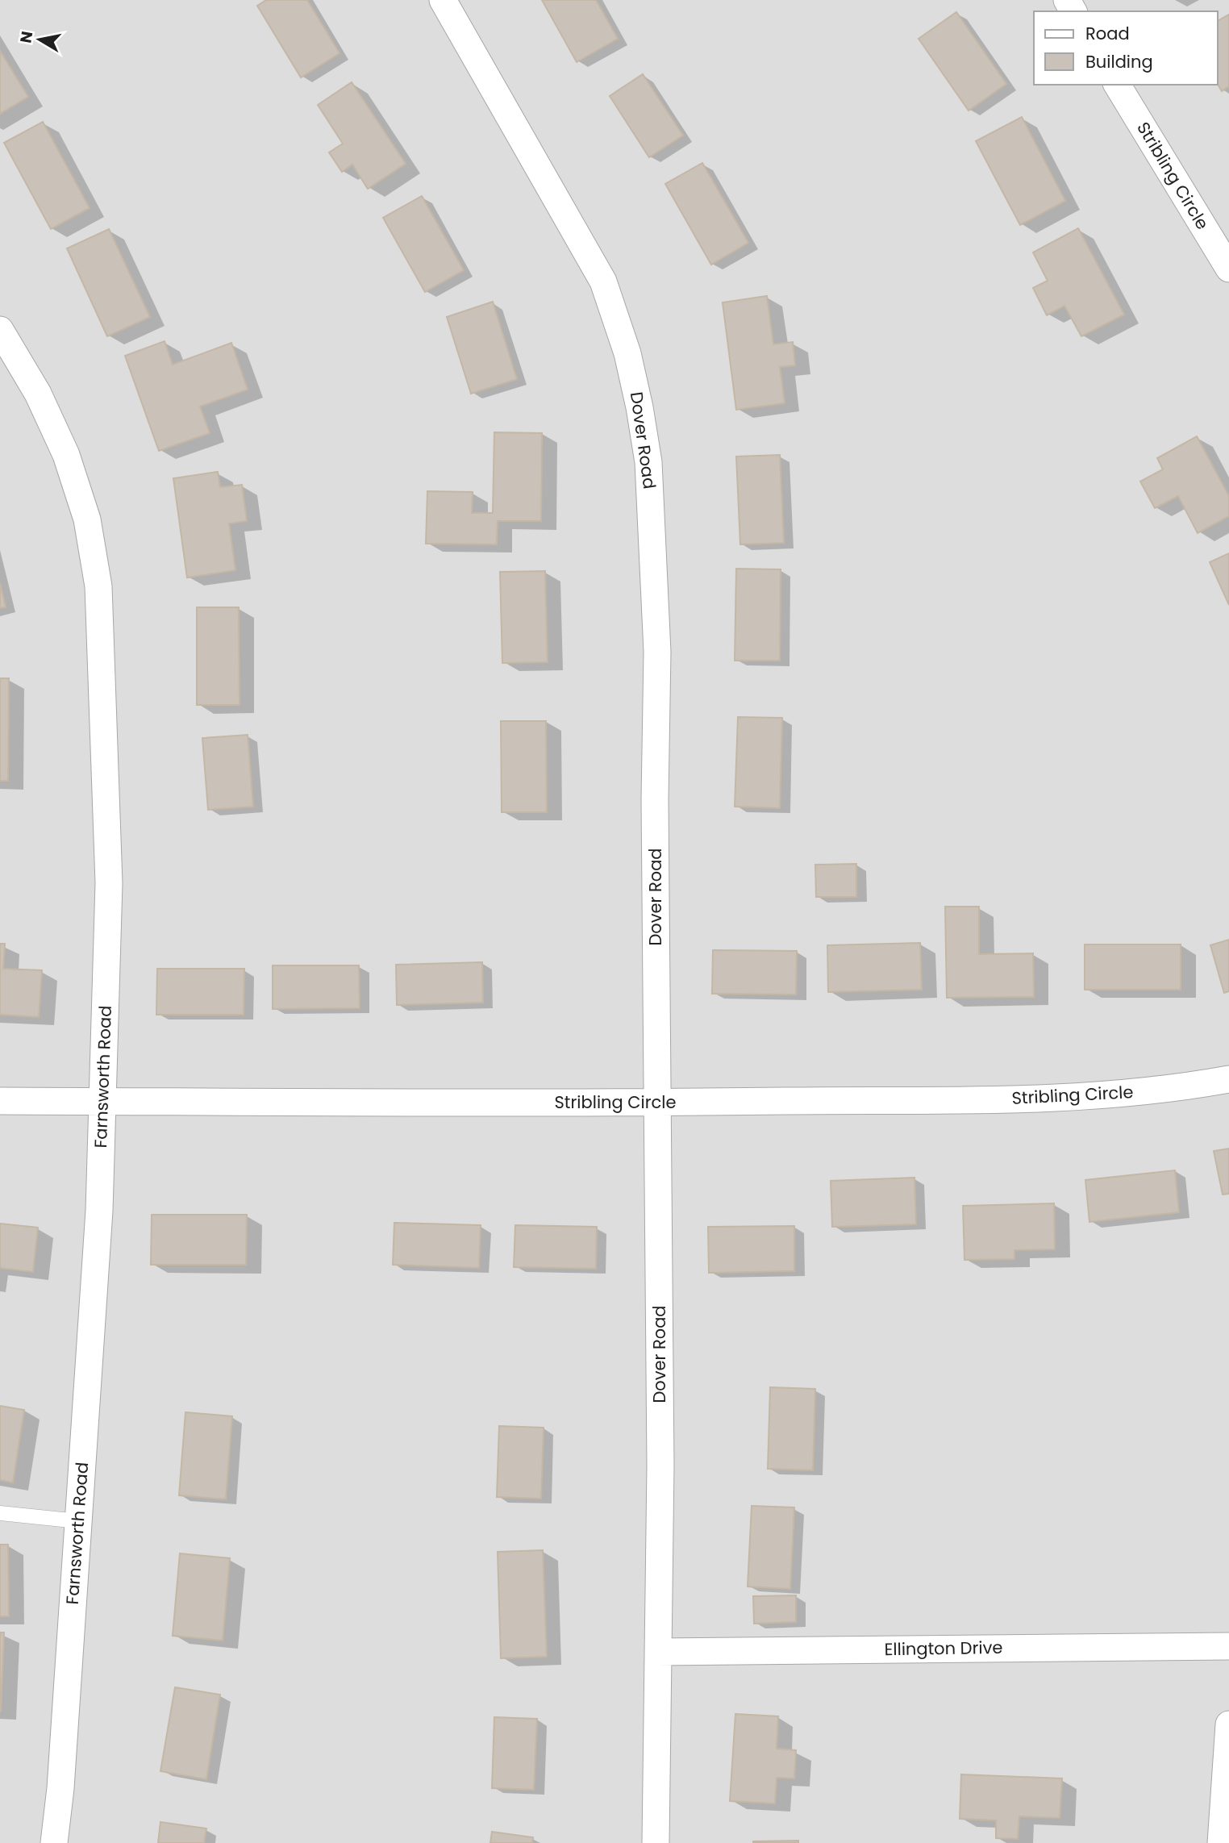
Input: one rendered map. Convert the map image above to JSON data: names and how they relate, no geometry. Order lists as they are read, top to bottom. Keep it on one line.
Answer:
{"streets":{"street":["Stribling Circle","Dover Road","Farnsworth Road","Ellington Drive"]},"crossings":[["Stribling Circle","Dover Road"],["Stribling Circle","Farnsworth Road"],["Dover Road","Ellington Drive"]],"legend":["Road","Building"],"north":"left"}
